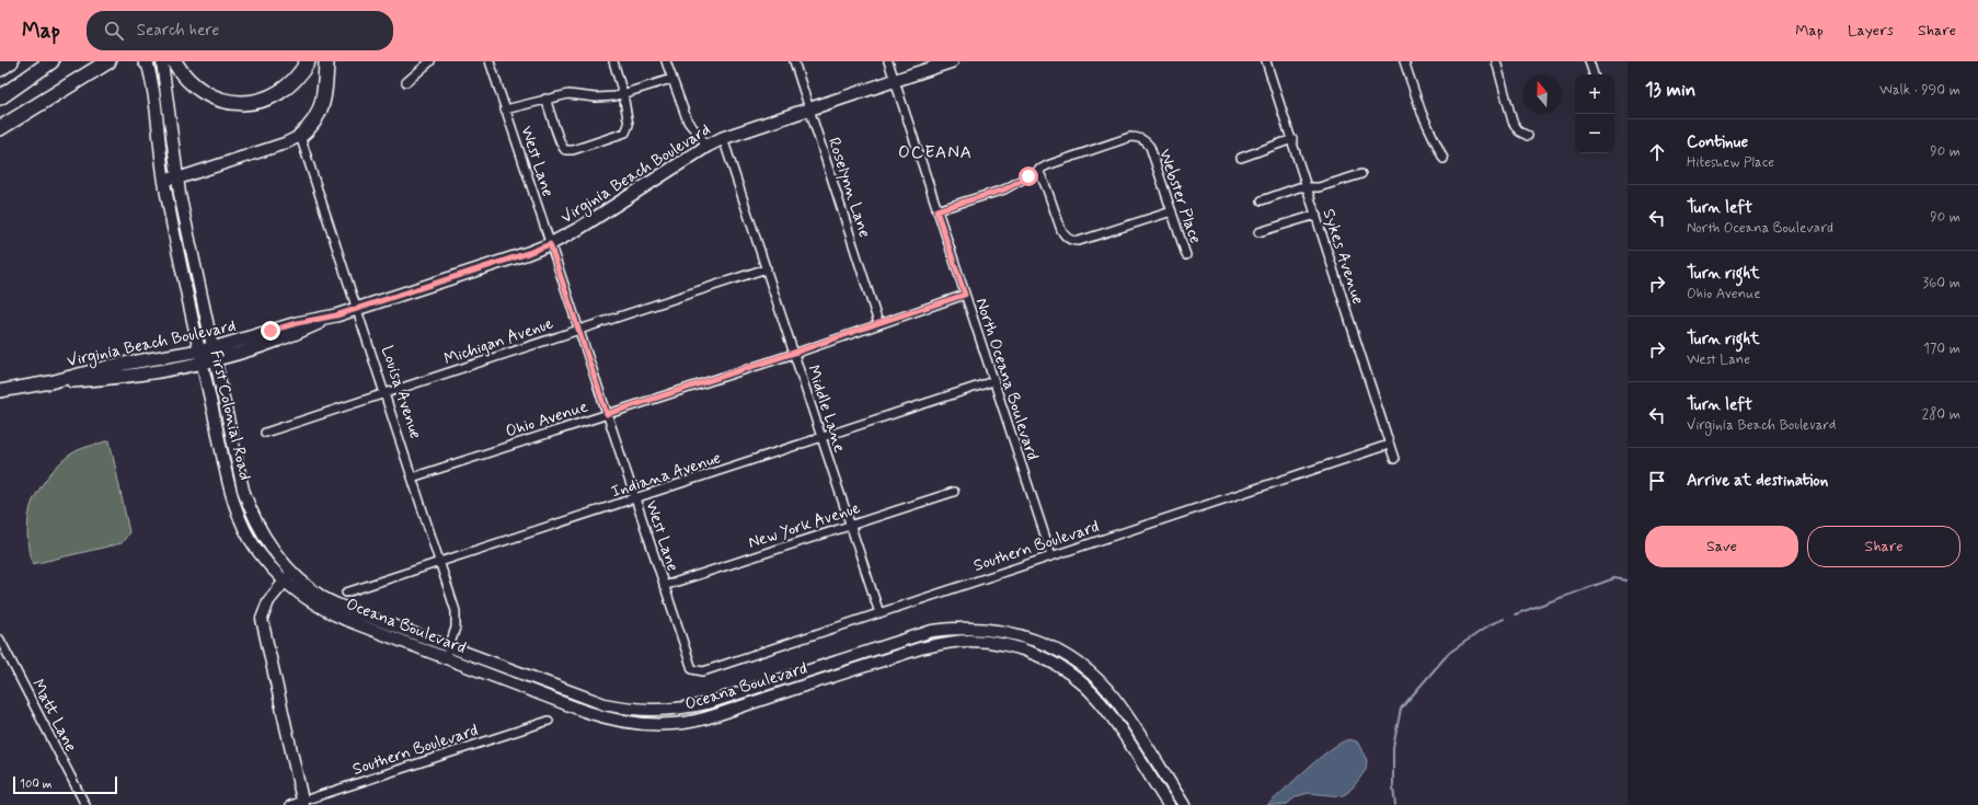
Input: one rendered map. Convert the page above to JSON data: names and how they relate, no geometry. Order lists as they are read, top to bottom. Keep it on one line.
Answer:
{"streets":{"main road":["Virginia Beach Boulevard","First Colonial Road","Oceana Boulevard"],"street":["West Lane","Roselynn Lane","Webster Place","Sykes Avenue","Michigan Avenue","North Oceana Boulevard","Louisa Avenue","Middle Lane","Ohio Avenue","Indiana Avenue","New York Avenue","Southern Boulevard","Matt Lane"]},"crossings":[["West Lane","Virginia Beach Boulevard"],["West Lane","Michigan Avenue"],["West Lane","Ohio Avenue"],["West Lane","Indiana Avenue"],["West Lane","New York Avenue"],["West Lane","Southern Boulevard"],["Virginia Beach Boulevard","Roselynn Lane"],["Virginia Beach Boulevard","North Oceana Boulevard"],["Virginia Beach Boulevard","Louisa Avenue"],["Virginia Beach Boulevard","Middle Lane"],["Virginia Beach Boulevard","First Colonial Road"],["Roselynn Lane","Ohio Avenue"],["Webster Place","North Oceana Boulevard"],["Sykes Avenue","Southern Boulevard"],["Michigan Avenue","Louisa Avenue"],["Michigan Avenue","Middle Lane"],["North Oceana Boulevard","Ohio Avenue"],["North Oceana Boulevard","Indiana Avenue"],["North Oceana Boulevard","Southern Boulevard"],["Louisa Avenue","Ohio Avenue"],["Louisa Avenue","Indiana Avenue"],["Louisa Avenue","Oceana Boulevard"],["Middle Lane","Ohio Avenue"],["Middle Lane","Indiana Avenue"],["Middle Lane","New York Avenue"],["Middle Lane","Southern Boulevard"],["First Colonial Road","Oceana Boulevard"]],"districts":["OCEANA"],"scale_bar":"100 m","north":"top","page":{"header":"Map","search":"Search here","nav":["Map","Layers","Share"],"heading":["13 min","Walk · 990 m"],"map_buttons":["+","−"],"list":[["Continue","Hiteshew Place","90 m"],["Turn left","North Oceana Boulevard","90 m"],["Turn right","Ohio Avenue","360 m"],["Turn right","West Lane","170 m"],["Turn left","Virginia Beach Boulevard","280 m"],"Arrive at destination"],"buttons":["Save","Share"],"scale":"100 m"}}
